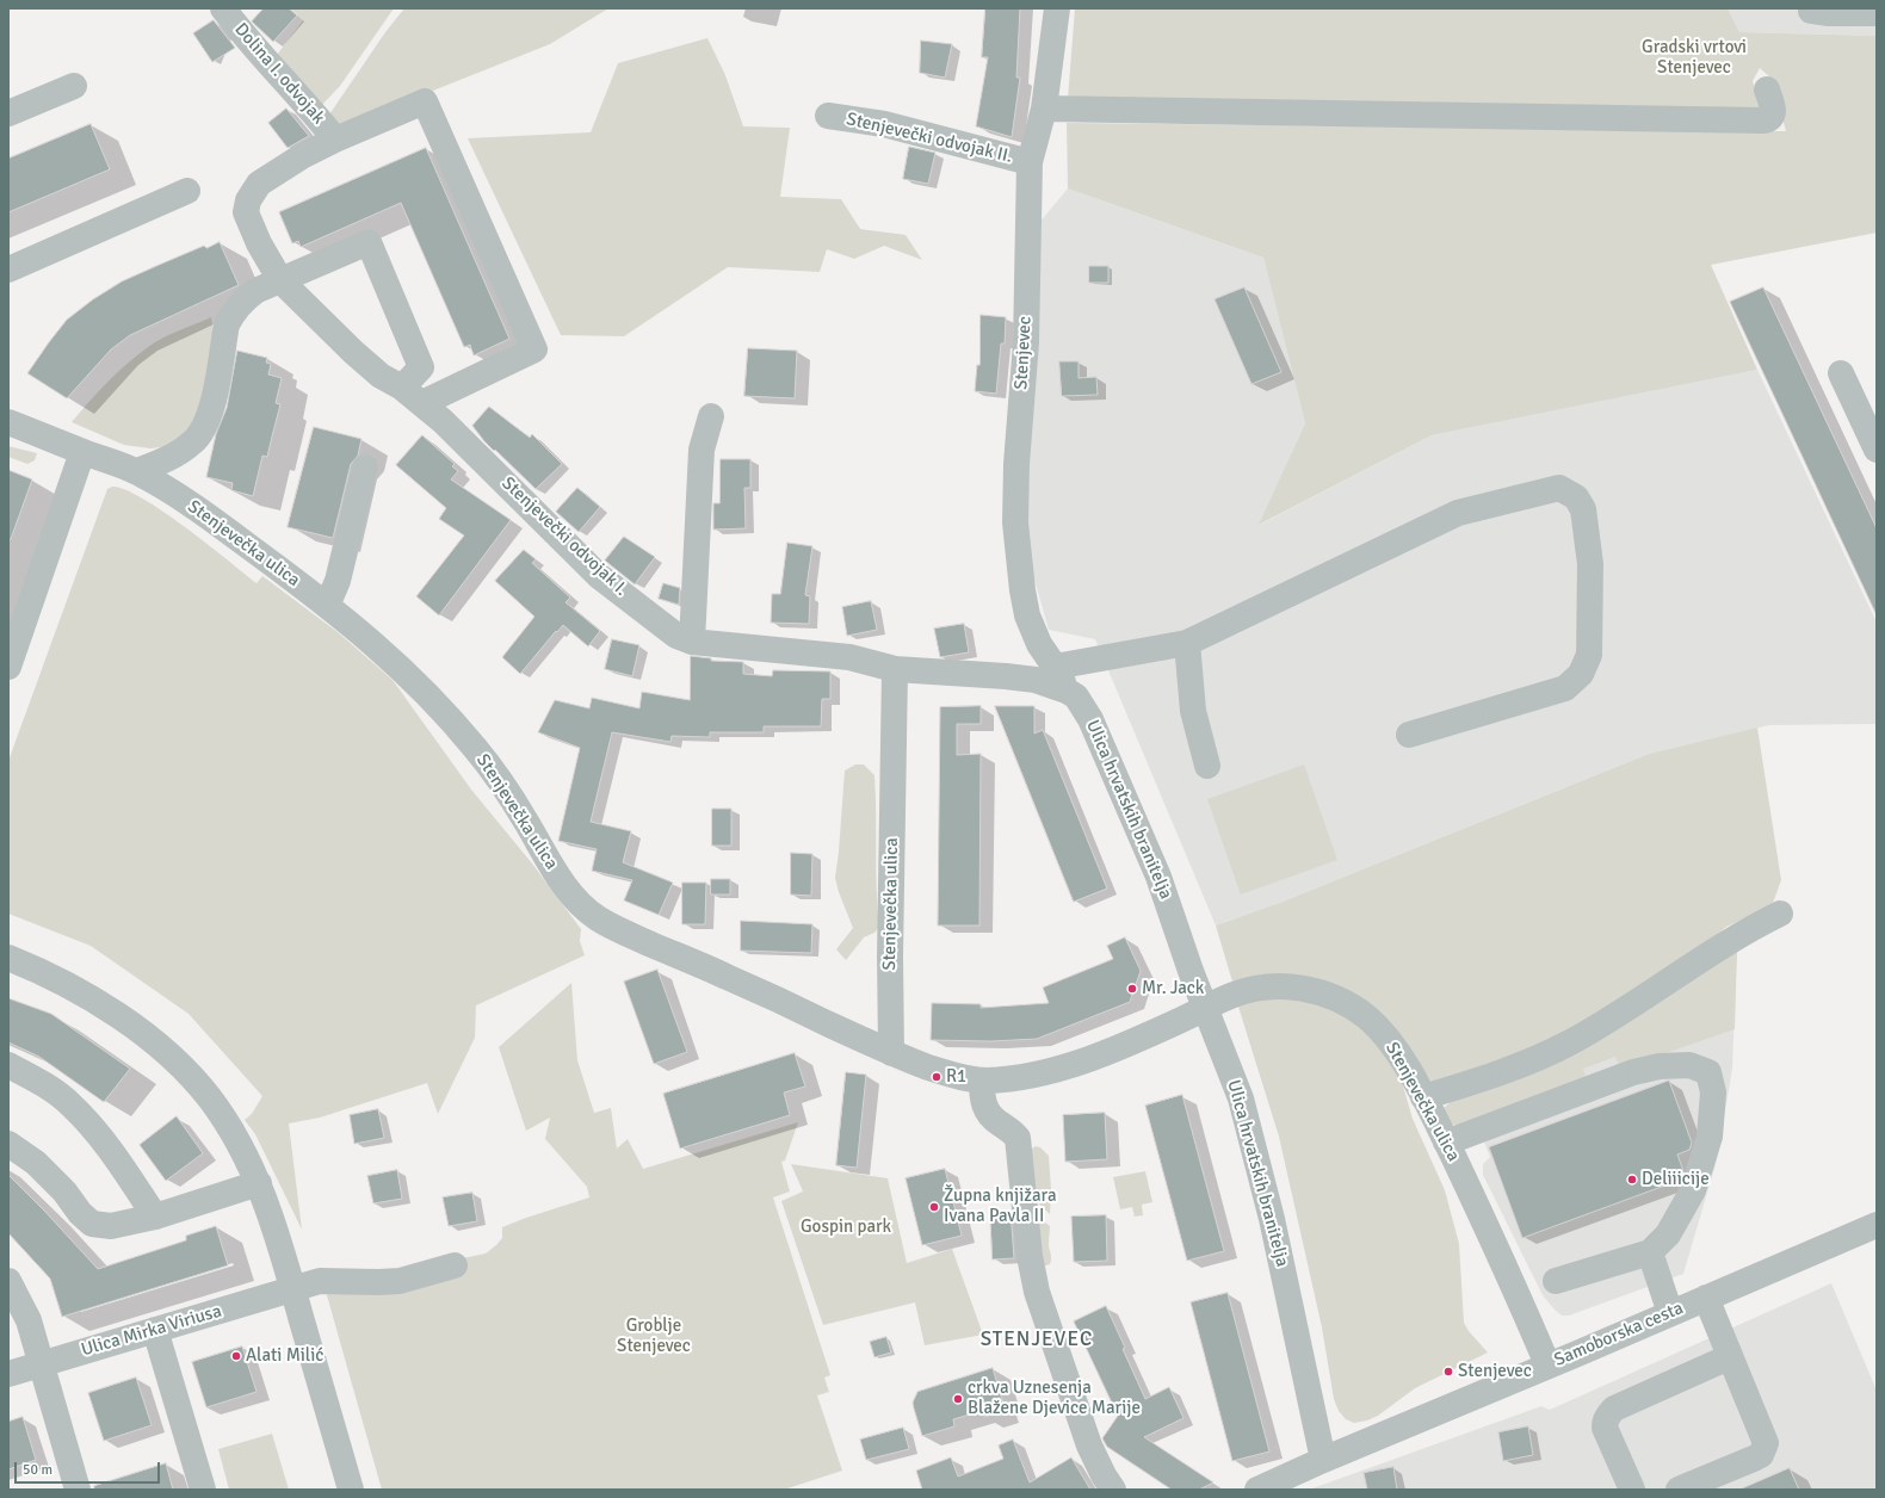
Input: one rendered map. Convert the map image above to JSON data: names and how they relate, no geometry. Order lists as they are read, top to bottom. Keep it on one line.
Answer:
{"streets":{"street":["Dolina I. odvojak","Stenjevečki odvojak II.","Stenjevec","Stenjevečki odvojak I.","Stenjevečka ulica","Ulica hrvatskih branitelja","Ulica Mirka Viriusa","Samoborska cesta"]},"crossings":[["Dolina I. odvojak","Stenjevečki odvojak I."],["Stenjevečki odvojak II.","Stenjevec"],["Stenjevec","Stenjevečki odvojak I."],["Stenjevec","Ulica hrvatskih branitelja"],["Stenjevečki odvojak I.","Stenjevečka ulica"],["Stenjevečki odvojak I.","Ulica hrvatskih branitelja"],["Stenjevečka ulica","Ulica hrvatskih branitelja"],["Stenjevečka ulica","Samoborska cesta"],["Ulica hrvatskih branitelja","Samoborska cesta"]],"districts":["STENJEVEC"],"parks":["Gradski vrtovi Stenjevec","Gospin park","Groblje Stenjevec"],"places":["Mr. Jack","R1","Deliiicije","Župna knjižara Ivana Pavla II","Alati Milić","Stenjevec","crkva Uznesenja Blažene Djevice Marije"],"scale_bar":"50 m"}
